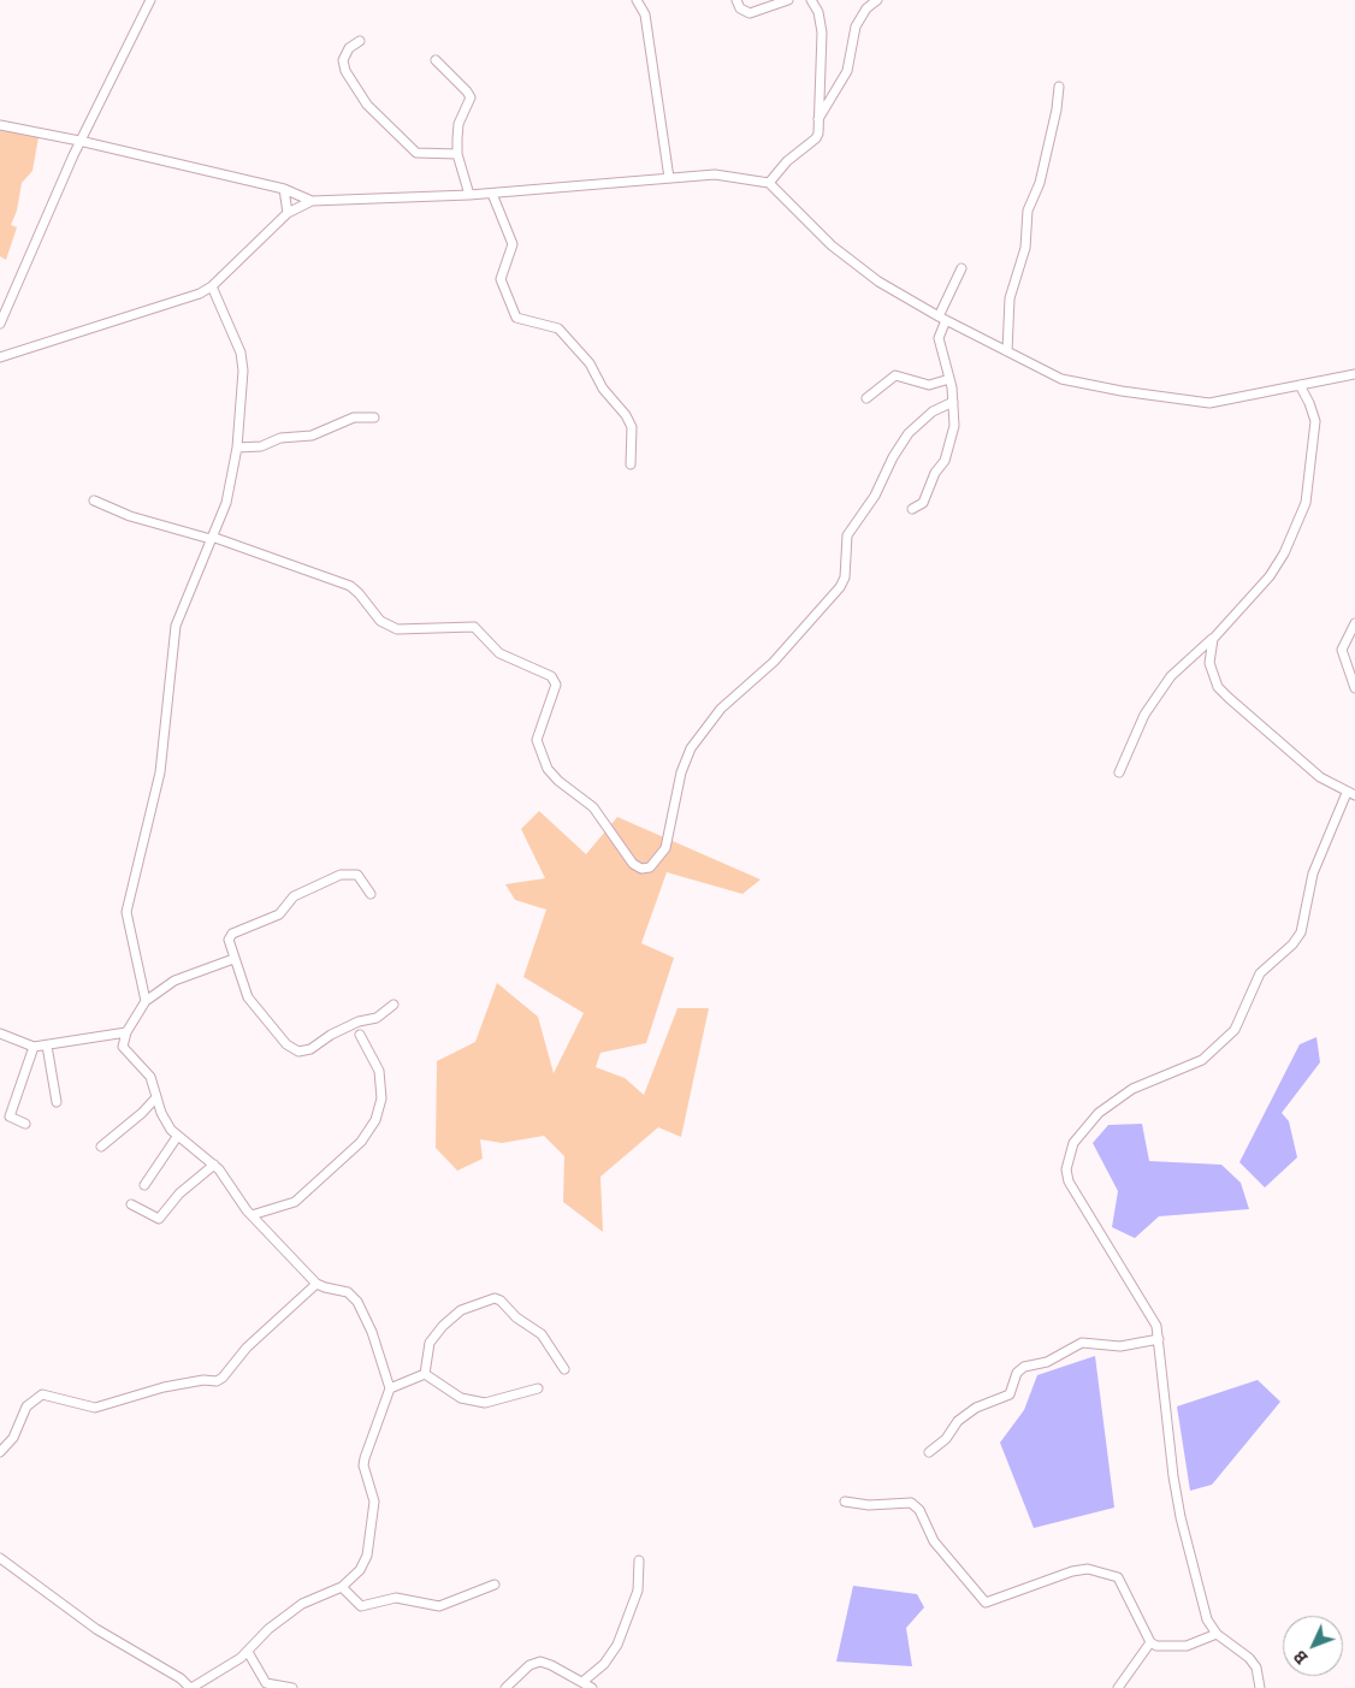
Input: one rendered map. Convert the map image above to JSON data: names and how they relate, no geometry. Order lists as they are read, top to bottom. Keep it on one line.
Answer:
{"north":"bottom left"}
